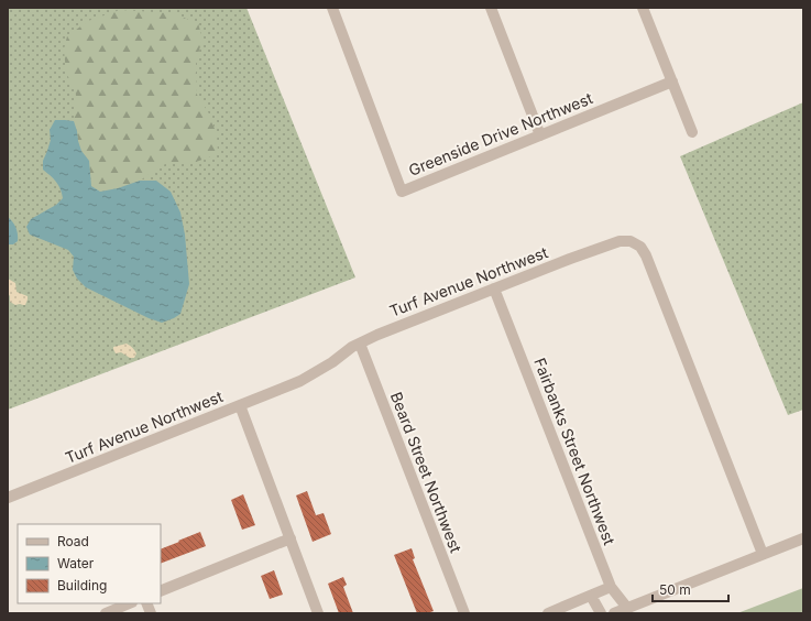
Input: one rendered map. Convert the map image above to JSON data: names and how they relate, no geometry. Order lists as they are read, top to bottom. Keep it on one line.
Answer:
{"streets":{"street":["Greenside Drive Northwest","Turf Avenue Northwest","Fairbanks Street Northwest","Beard Street Northwest"]},"crossings":[["Turf Avenue Northwest","Fairbanks Street Northwest"],["Turf Avenue Northwest","Beard Street Northwest"]],"legend":["Road","Water","Building"],"scale_bar":"50 m"}
